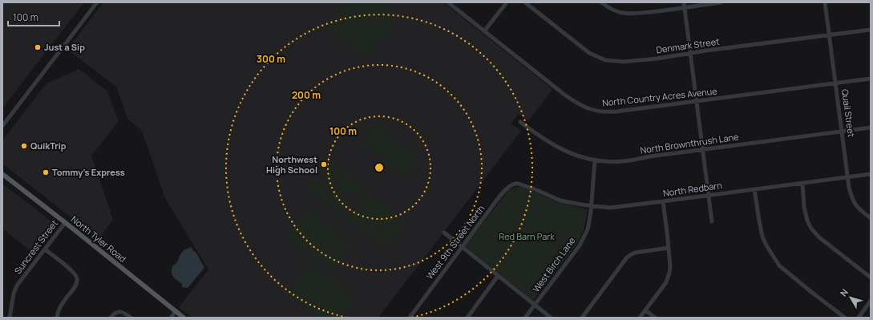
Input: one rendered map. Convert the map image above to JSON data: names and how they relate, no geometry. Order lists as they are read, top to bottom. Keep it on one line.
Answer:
{"streets":{"main road":["North Tyler Road"],"street":["Denmark Street","North Country Acres Avenue","Quail Street","North Brownthrush Lane","North Redbarn","West 9th Street North","Suncrest Street","West Birch Lane"]},"crossings":[["Denmark Street","Quail Street"],["North Country Acres Avenue","Quail Street"],["Quail Street","North Brownthrush Lane"],["Quail Street","North Redbarn"],["North Brownthrush Lane","West Birch Lane"],["North Redbarn","West 9th Street North"],["North Redbarn","West Birch Lane"],["North Tyler Road","Suncrest Street"]],"parks":["Red Barn Park"],"places":["Just a Sip","QuikTrip","Northwest High School","Tommy's Express"],"scale_bar":"100 m","north":"top left","rings":["300 m","200 m","100 m"]}
